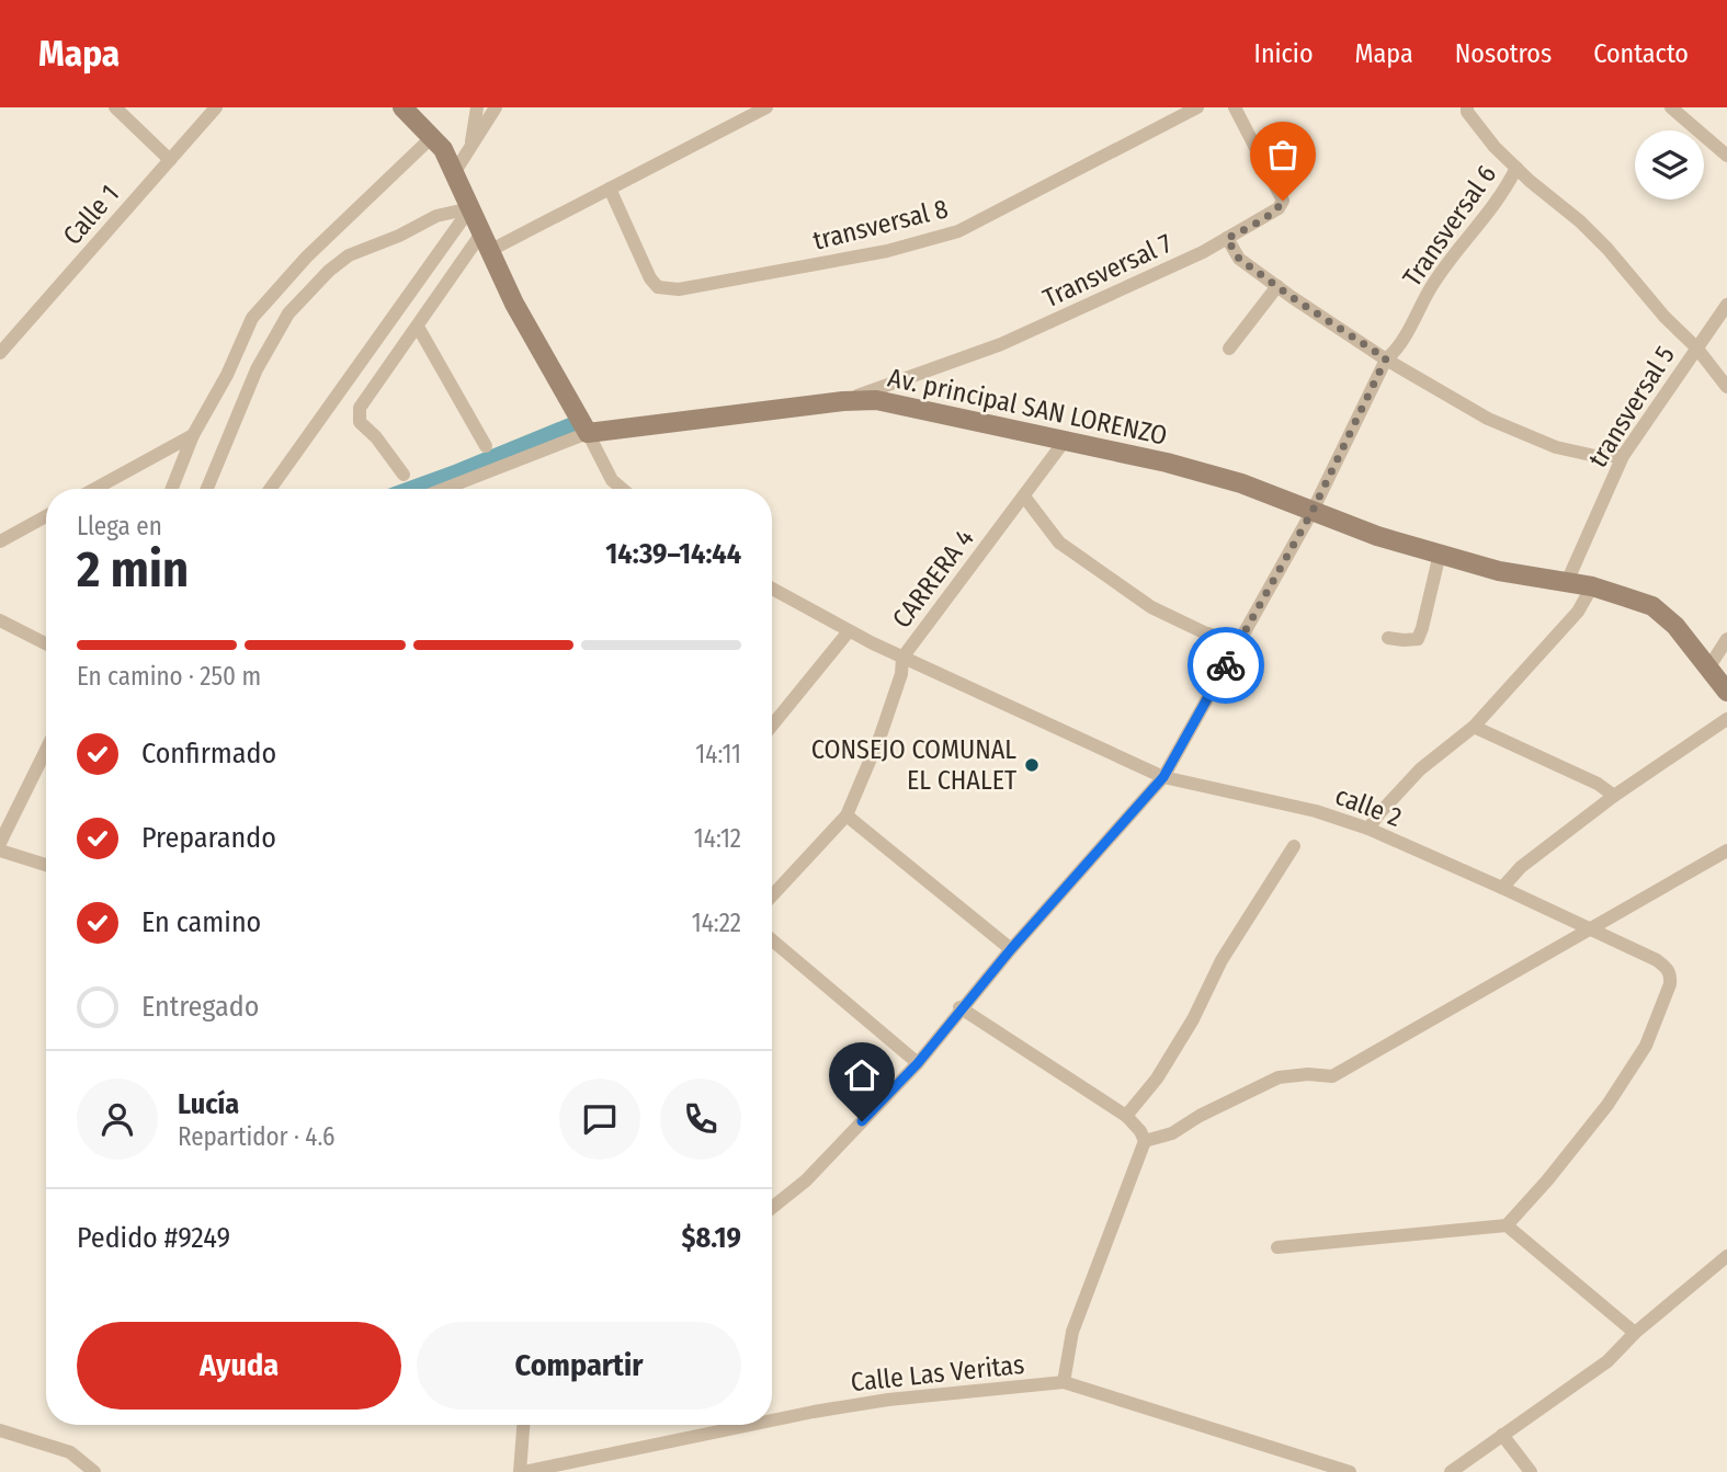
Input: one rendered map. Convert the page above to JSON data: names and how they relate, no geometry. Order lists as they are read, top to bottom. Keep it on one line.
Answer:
{"streets":{"main road":["Av. principal SAN LORENZO"],"street":["Calle 1","transversal 8","Transversal 6","Transversal 7","transversal 5","CARRERA 4","calle 2","Calle Las Veritas"]},"crossings":[["Transversal 6","Av. principal SAN LORENZO"],["Transversal 6","calle 2"],["Transversal 7","Av. principal SAN LORENZO"],["Av. principal SAN LORENZO","transversal 5"],["Av. principal SAN LORENZO","CARRERA 4"],["CARRERA 4","calle 2"]],"places":["CONSEJO COMUNAL EL CHALET"],"page":{"header":"Mapa","nav":["Inicio","Mapa","Nosotros","Contacto"],"heading":["2 min","Llega en","14:39–14:44"],"panel":["Lucía","Repartidor · 4.6","Pedido #9249","$8.19"],"bar":"En camino · 250 m","list":[["Confirmado","14:11"],["Preparando","14:12"],["En camino","14:22"],"Entregado"],"buttons":["Ayuda","Compartir"]}}
